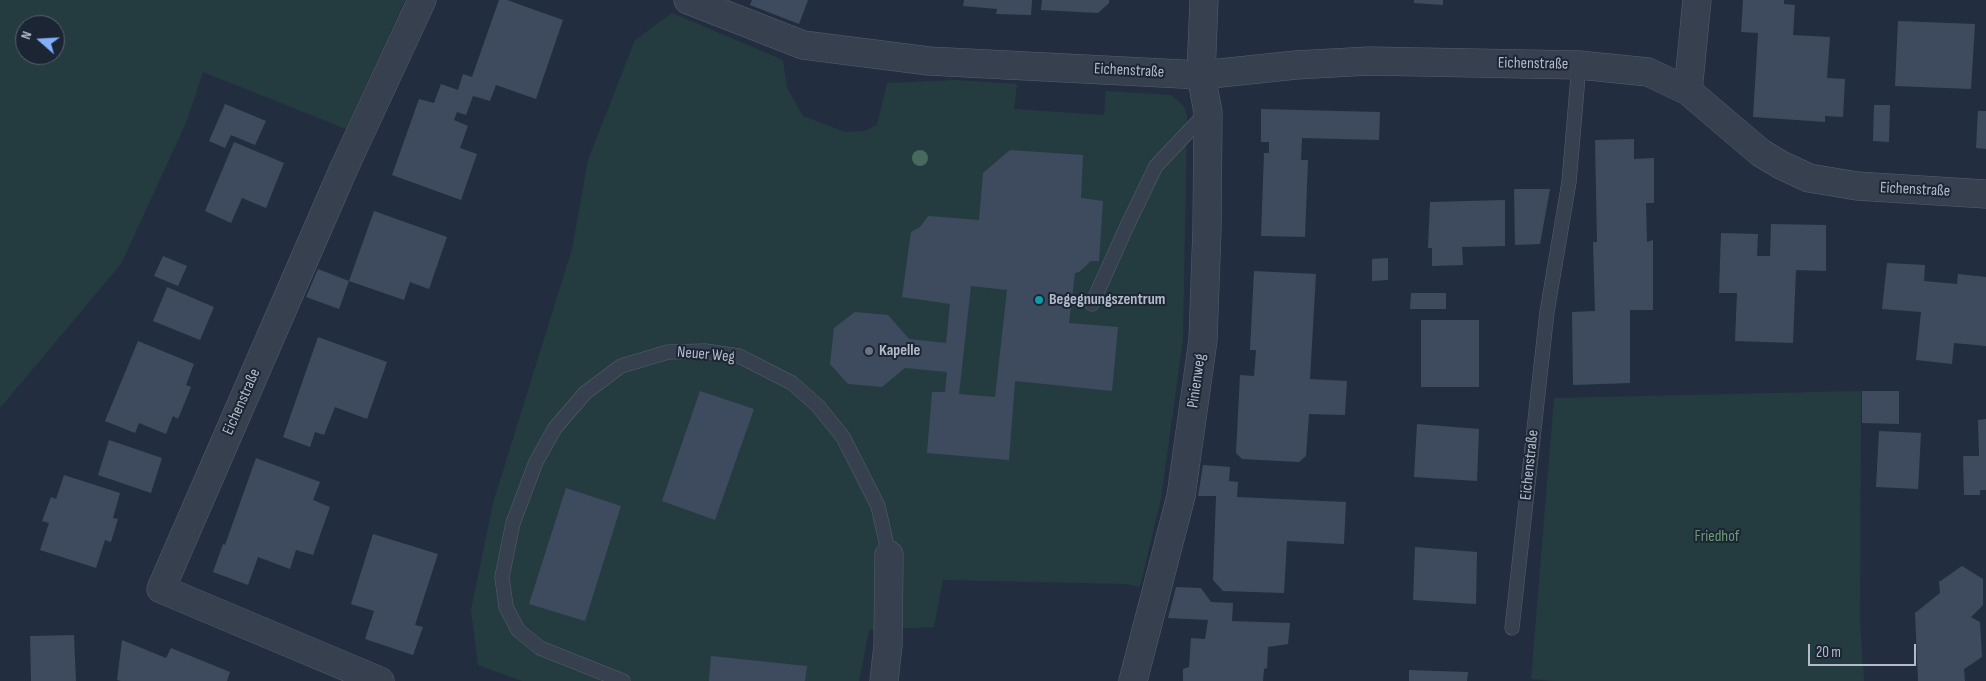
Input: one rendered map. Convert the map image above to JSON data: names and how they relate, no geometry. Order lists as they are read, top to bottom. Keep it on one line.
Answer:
{"streets":{"street":["Eichenstraße","Neuer Weg","Pinienweg"]},"crossings":[["Eichenstraße","Pinienweg"]],"parks":["Friedhof"],"places":["Begegnungszentrum","Kapelle"],"scale_bar":"20 m","north":"left"}
